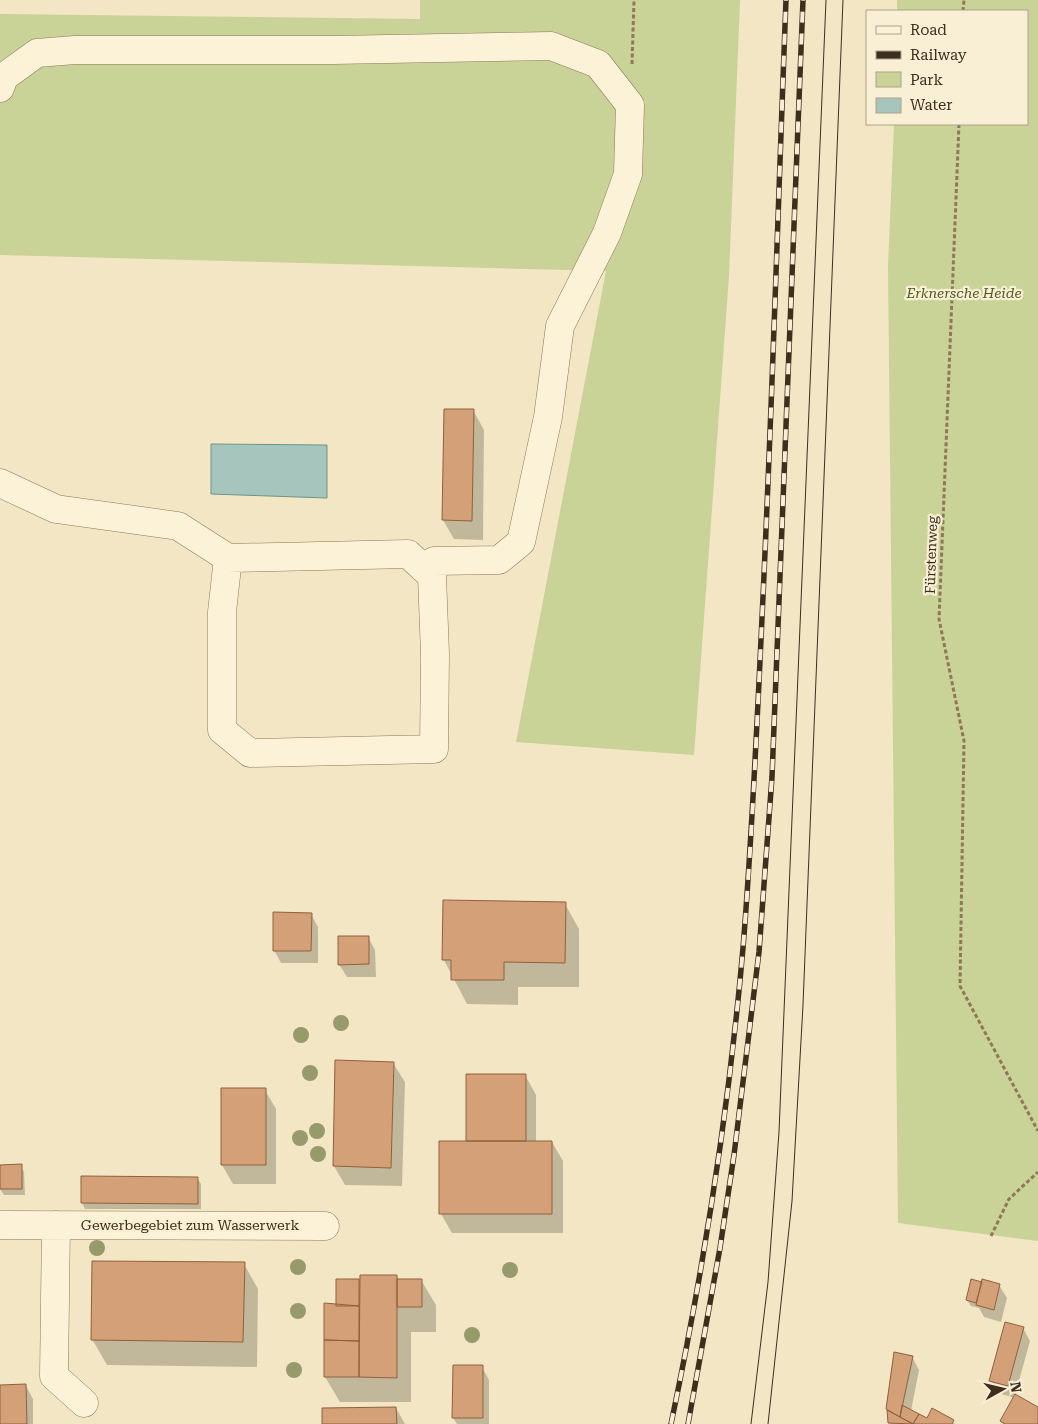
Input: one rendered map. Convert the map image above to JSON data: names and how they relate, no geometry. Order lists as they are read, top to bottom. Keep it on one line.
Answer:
{"streets":{"street":["Gewerbegebiet zum Wasserwerk"],"path":["Fürstenweg"]},"parks":["Erknersche Heide"],"legend":["Road","Railway","Park","Water"],"north":"right"}
